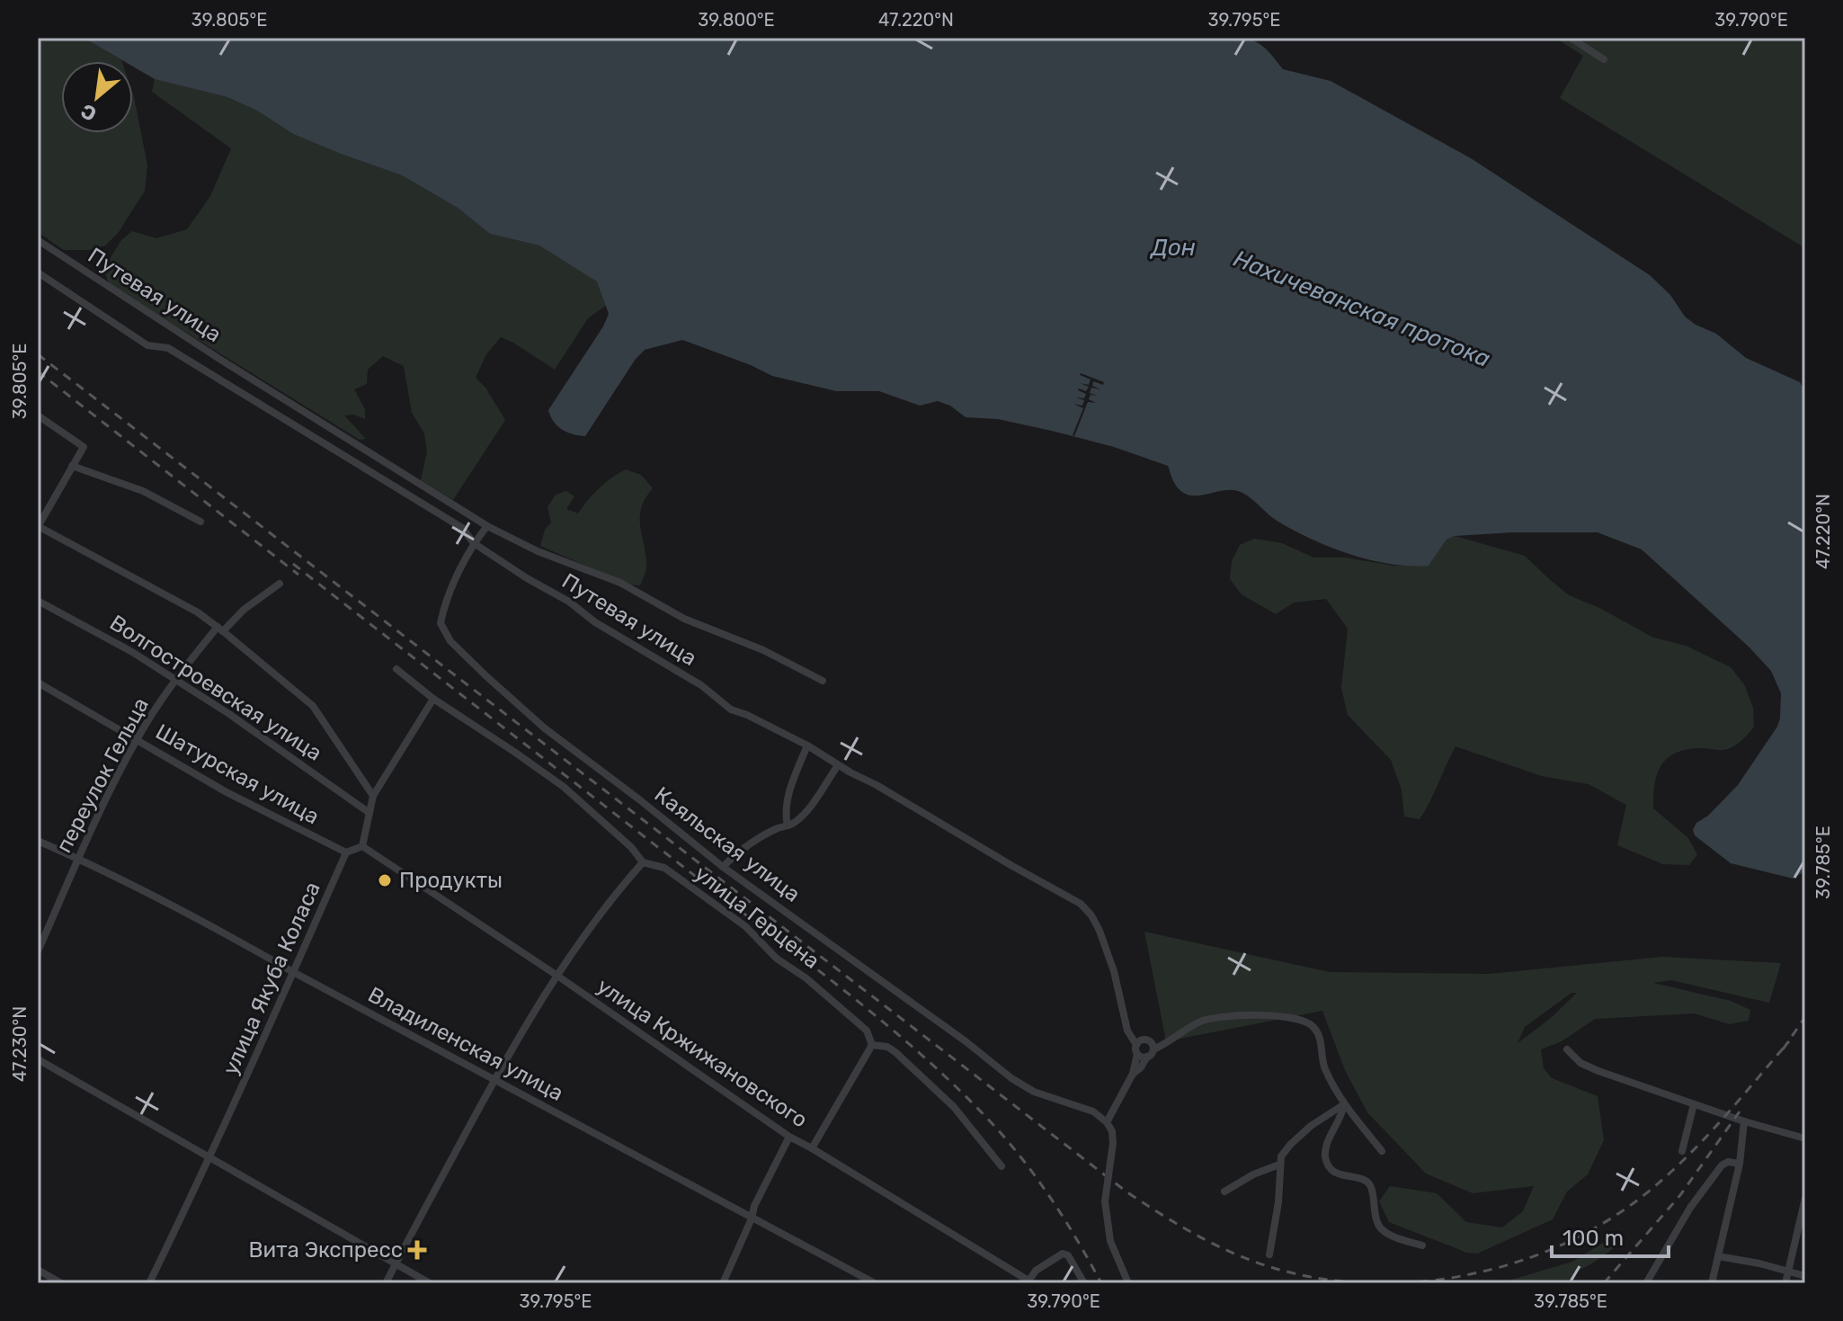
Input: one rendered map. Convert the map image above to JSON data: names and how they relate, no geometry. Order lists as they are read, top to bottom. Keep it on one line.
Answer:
{"streets":{"street":["Путевая улица","Волгостроевская улица","Шатурская улица","переулок Гельца","Каяльская улица","улица Герцена","улица Якуба Коласа","Владиленская улица","улица Кржижановского"]},"crossings":[["Путевая улица","Каяльская улица"],["Волгостроевская улица","переулок Гельца"],["Шатурская улица","переулок Гельца"],["Шатурская улица","улица Якуба Коласа"],["переулок Гельца","Владиленская улица"],["улица Якуба Коласа","Владиленская улица"]],"water":["Дон","Нахичеванская протока"],"places":{"other":["Продукты"],"health":["Вита Экспресс"]},"scale_bar":"100 m","north":"bottom left","coordinates":["39.805°E","39.800°E","47.220°N","39.795°E","39.790°E","39.785°E","47.230°N"]}
